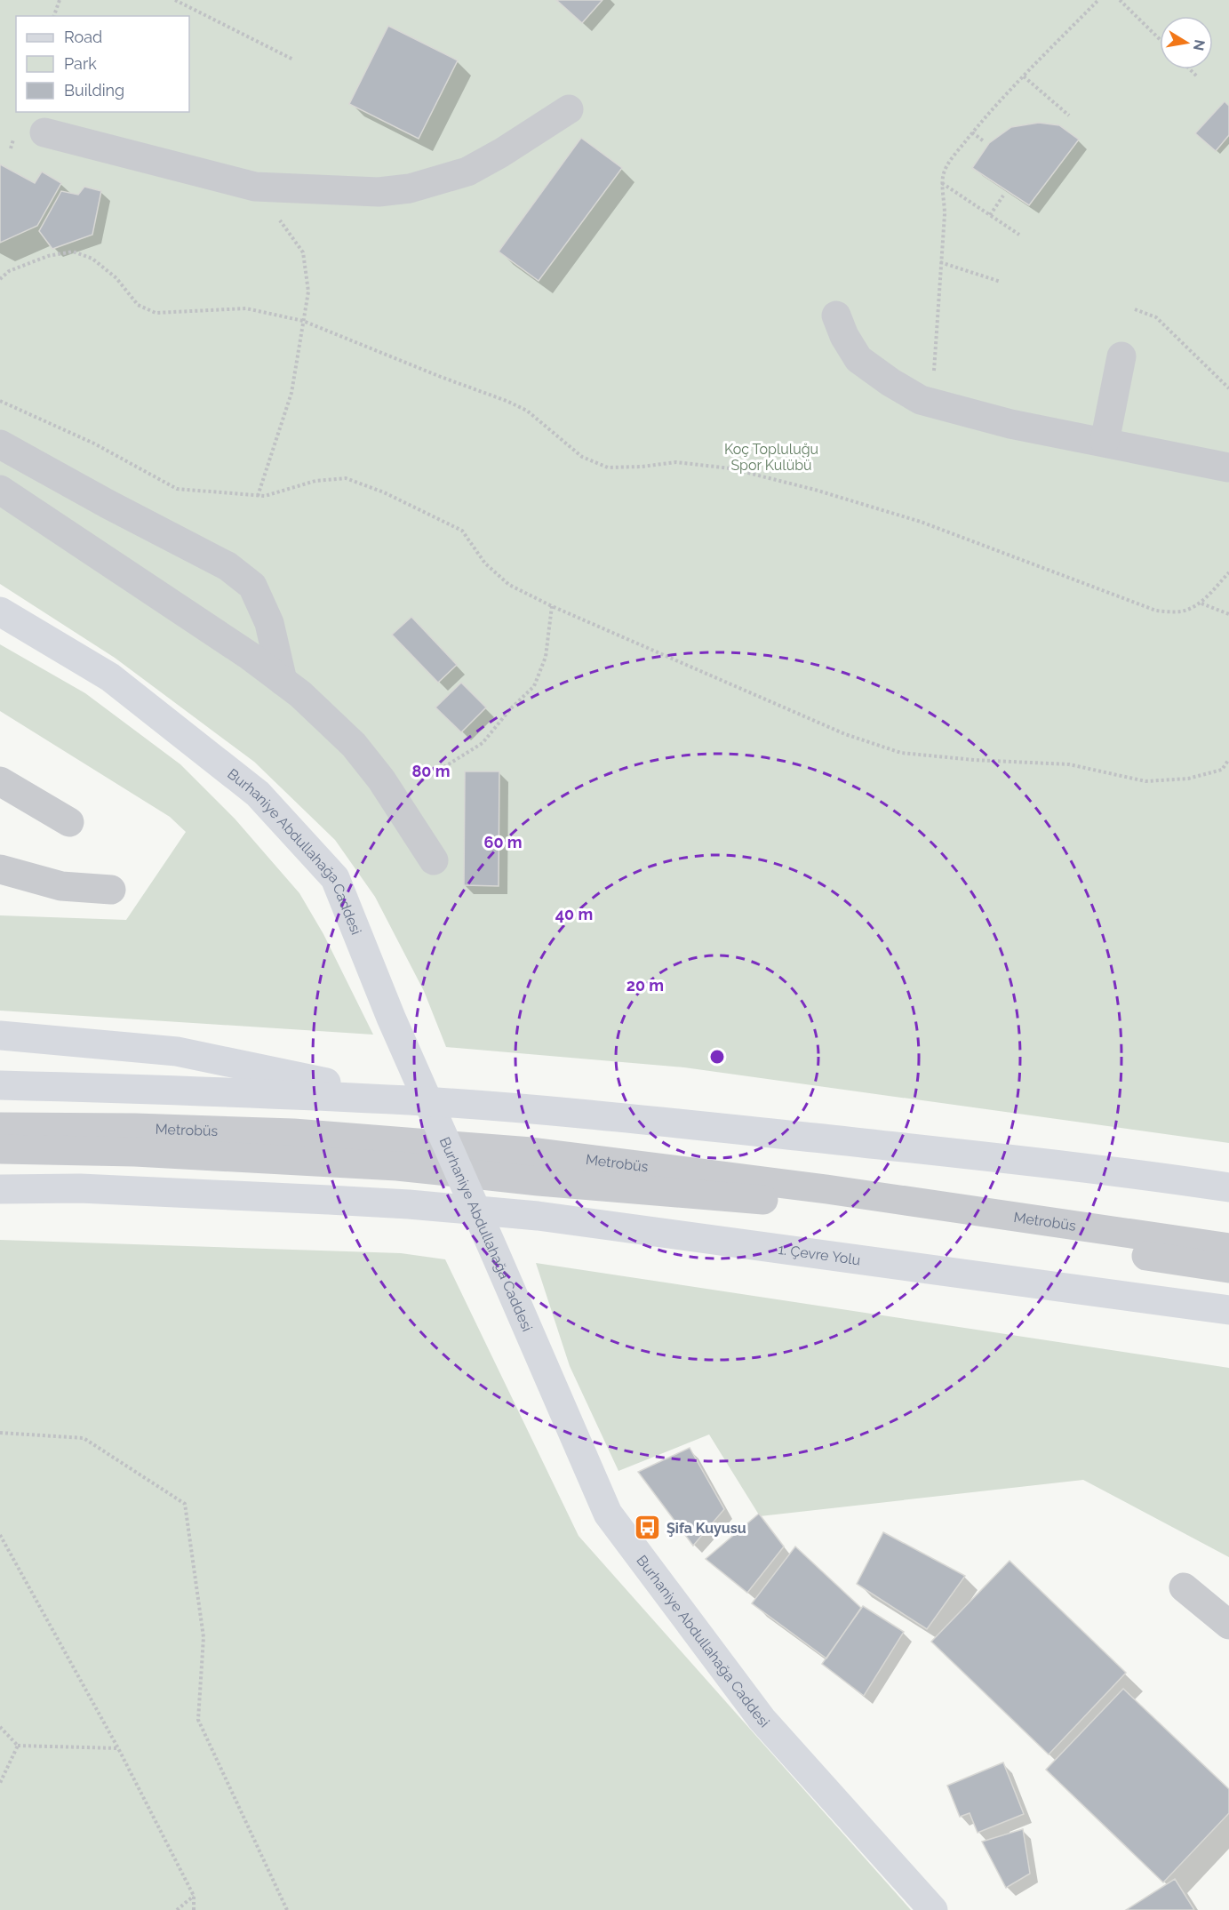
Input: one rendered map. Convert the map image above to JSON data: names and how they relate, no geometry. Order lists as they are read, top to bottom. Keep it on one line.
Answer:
{"streets":{"main road":["Burhaniye Abdullahağa Caddesi","1. Çevre Yolu"],"street":["Metrobüs"]},"parks":["Koç Topluluğu Spor Kulübü"],"places":{"bus stop":["Şifa Kuyusu"]},"legend":["Road","Park","Building"],"north":"right","rings":["80 m","60 m","40 m","20 m"]}
